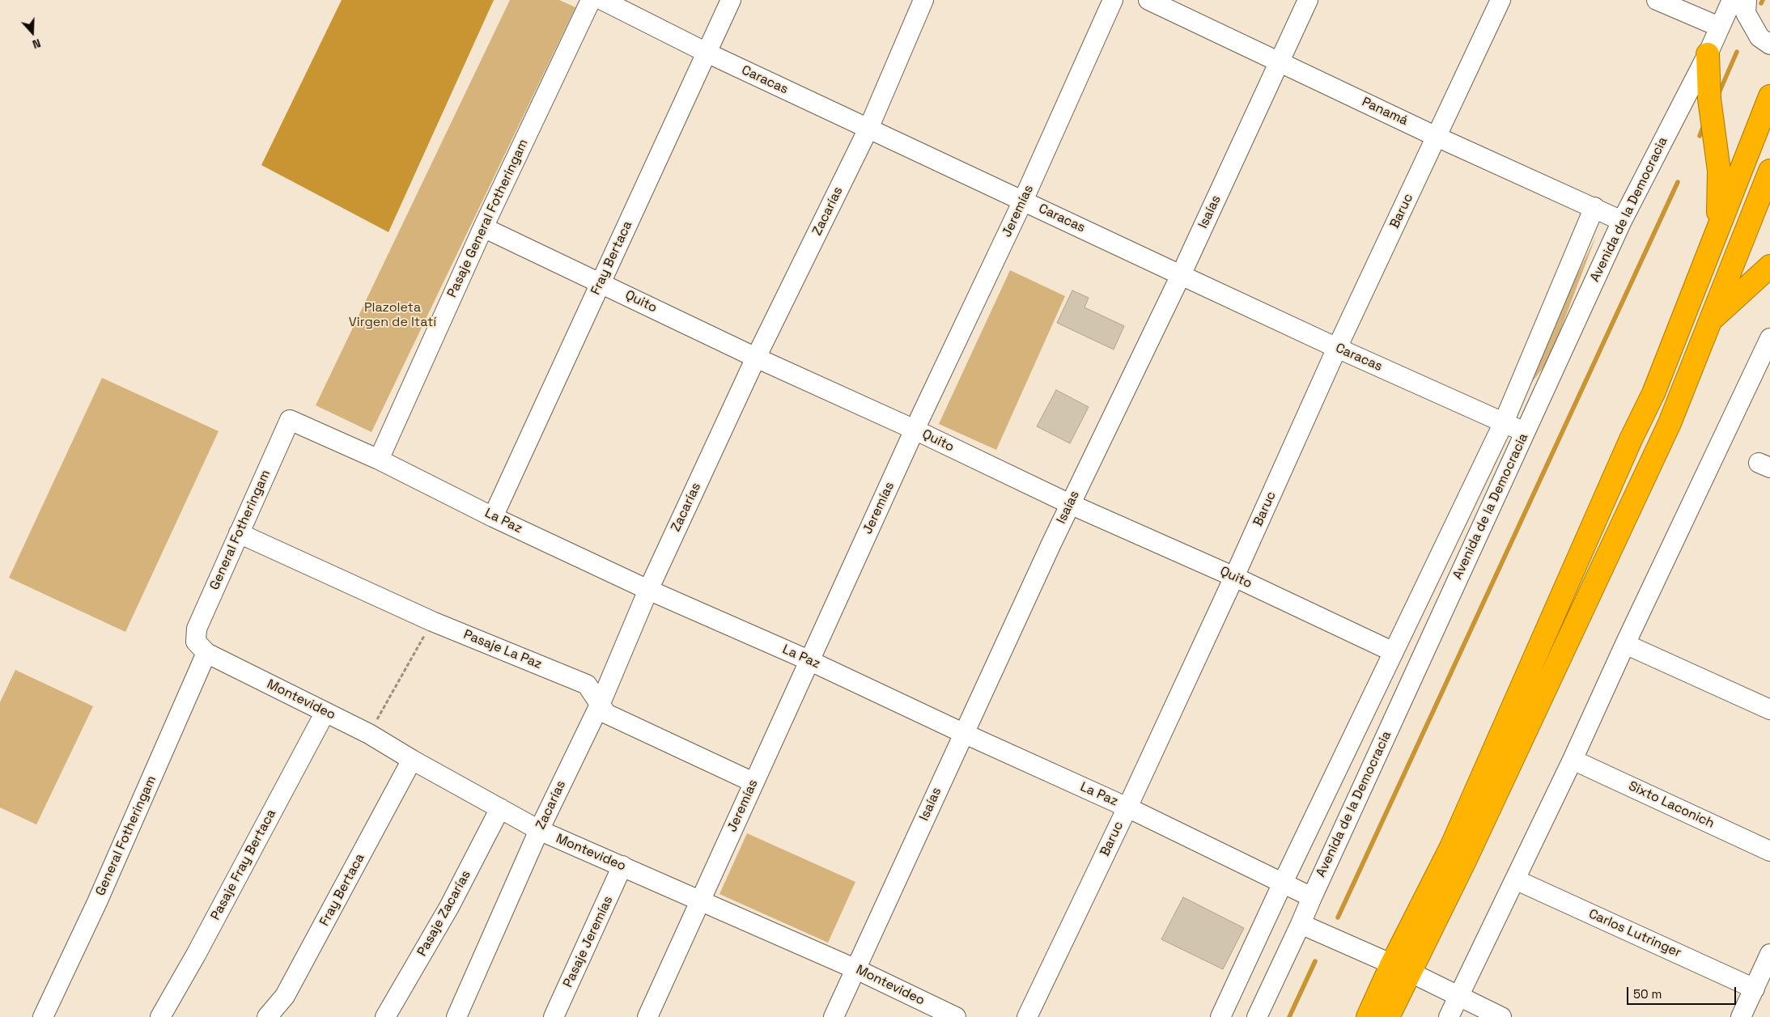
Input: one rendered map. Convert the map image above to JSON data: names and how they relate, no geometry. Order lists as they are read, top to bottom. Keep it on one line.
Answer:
{"streets":{"street":["Caracas","Panamá","Avenida de la Democracia","Zacarías","Jeremías","Baruc","Isaías","Pasaje General Fotheringam","Fray Bertaca","Quito","La Paz","General Fotheringam","Pasaje La Paz","Montevideo","Sixto Laconich","Pasaje Fray Bertaca","Pasaje Zacarías","Carlos Lutringer","Pasaje Jeremías"]},"crossings":[["Caracas","Avenida de la Democracia"],["Caracas","Zacarías"],["Caracas","Jeremías"],["Caracas","Baruc"],["Caracas","Isaías"],["Caracas","Fray Bertaca"],["Panamá","Avenida de la Democracia"],["Panamá","Baruc"],["Panamá","Isaías"],["Avenida de la Democracia","La Paz"],["Zacarías","Quito"],["Zacarías","La Paz"],["Zacarías","Pasaje La Paz"],["Zacarías","Montevideo"],["Jeremías","Quito"],["Jeremías","La Paz"],["Jeremías","Pasaje La Paz"],["Jeremías","Montevideo"],["Baruc","Quito"],["Baruc","La Paz"],["Isaías","Quito"],["Isaías","La Paz"],["Isaías","Montevideo"],["Pasaje General Fotheringam","Quito"],["Pasaje General Fotheringam","La Paz"],["Fray Bertaca","Quito"],["Fray Bertaca","La Paz"],["Fray Bertaca","Montevideo"],["La Paz","General Fotheringam"],["General Fotheringam","Pasaje La Paz"],["General Fotheringam","Montevideo"],["Montevideo","Pasaje Fray Bertaca"],["Montevideo","Pasaje Zacarías"],["Montevideo","Pasaje Jeremías"]],"parks":["Plazoleta Virgen de Itatí"],"scale_bar":"50 m","north":"bottom"}
